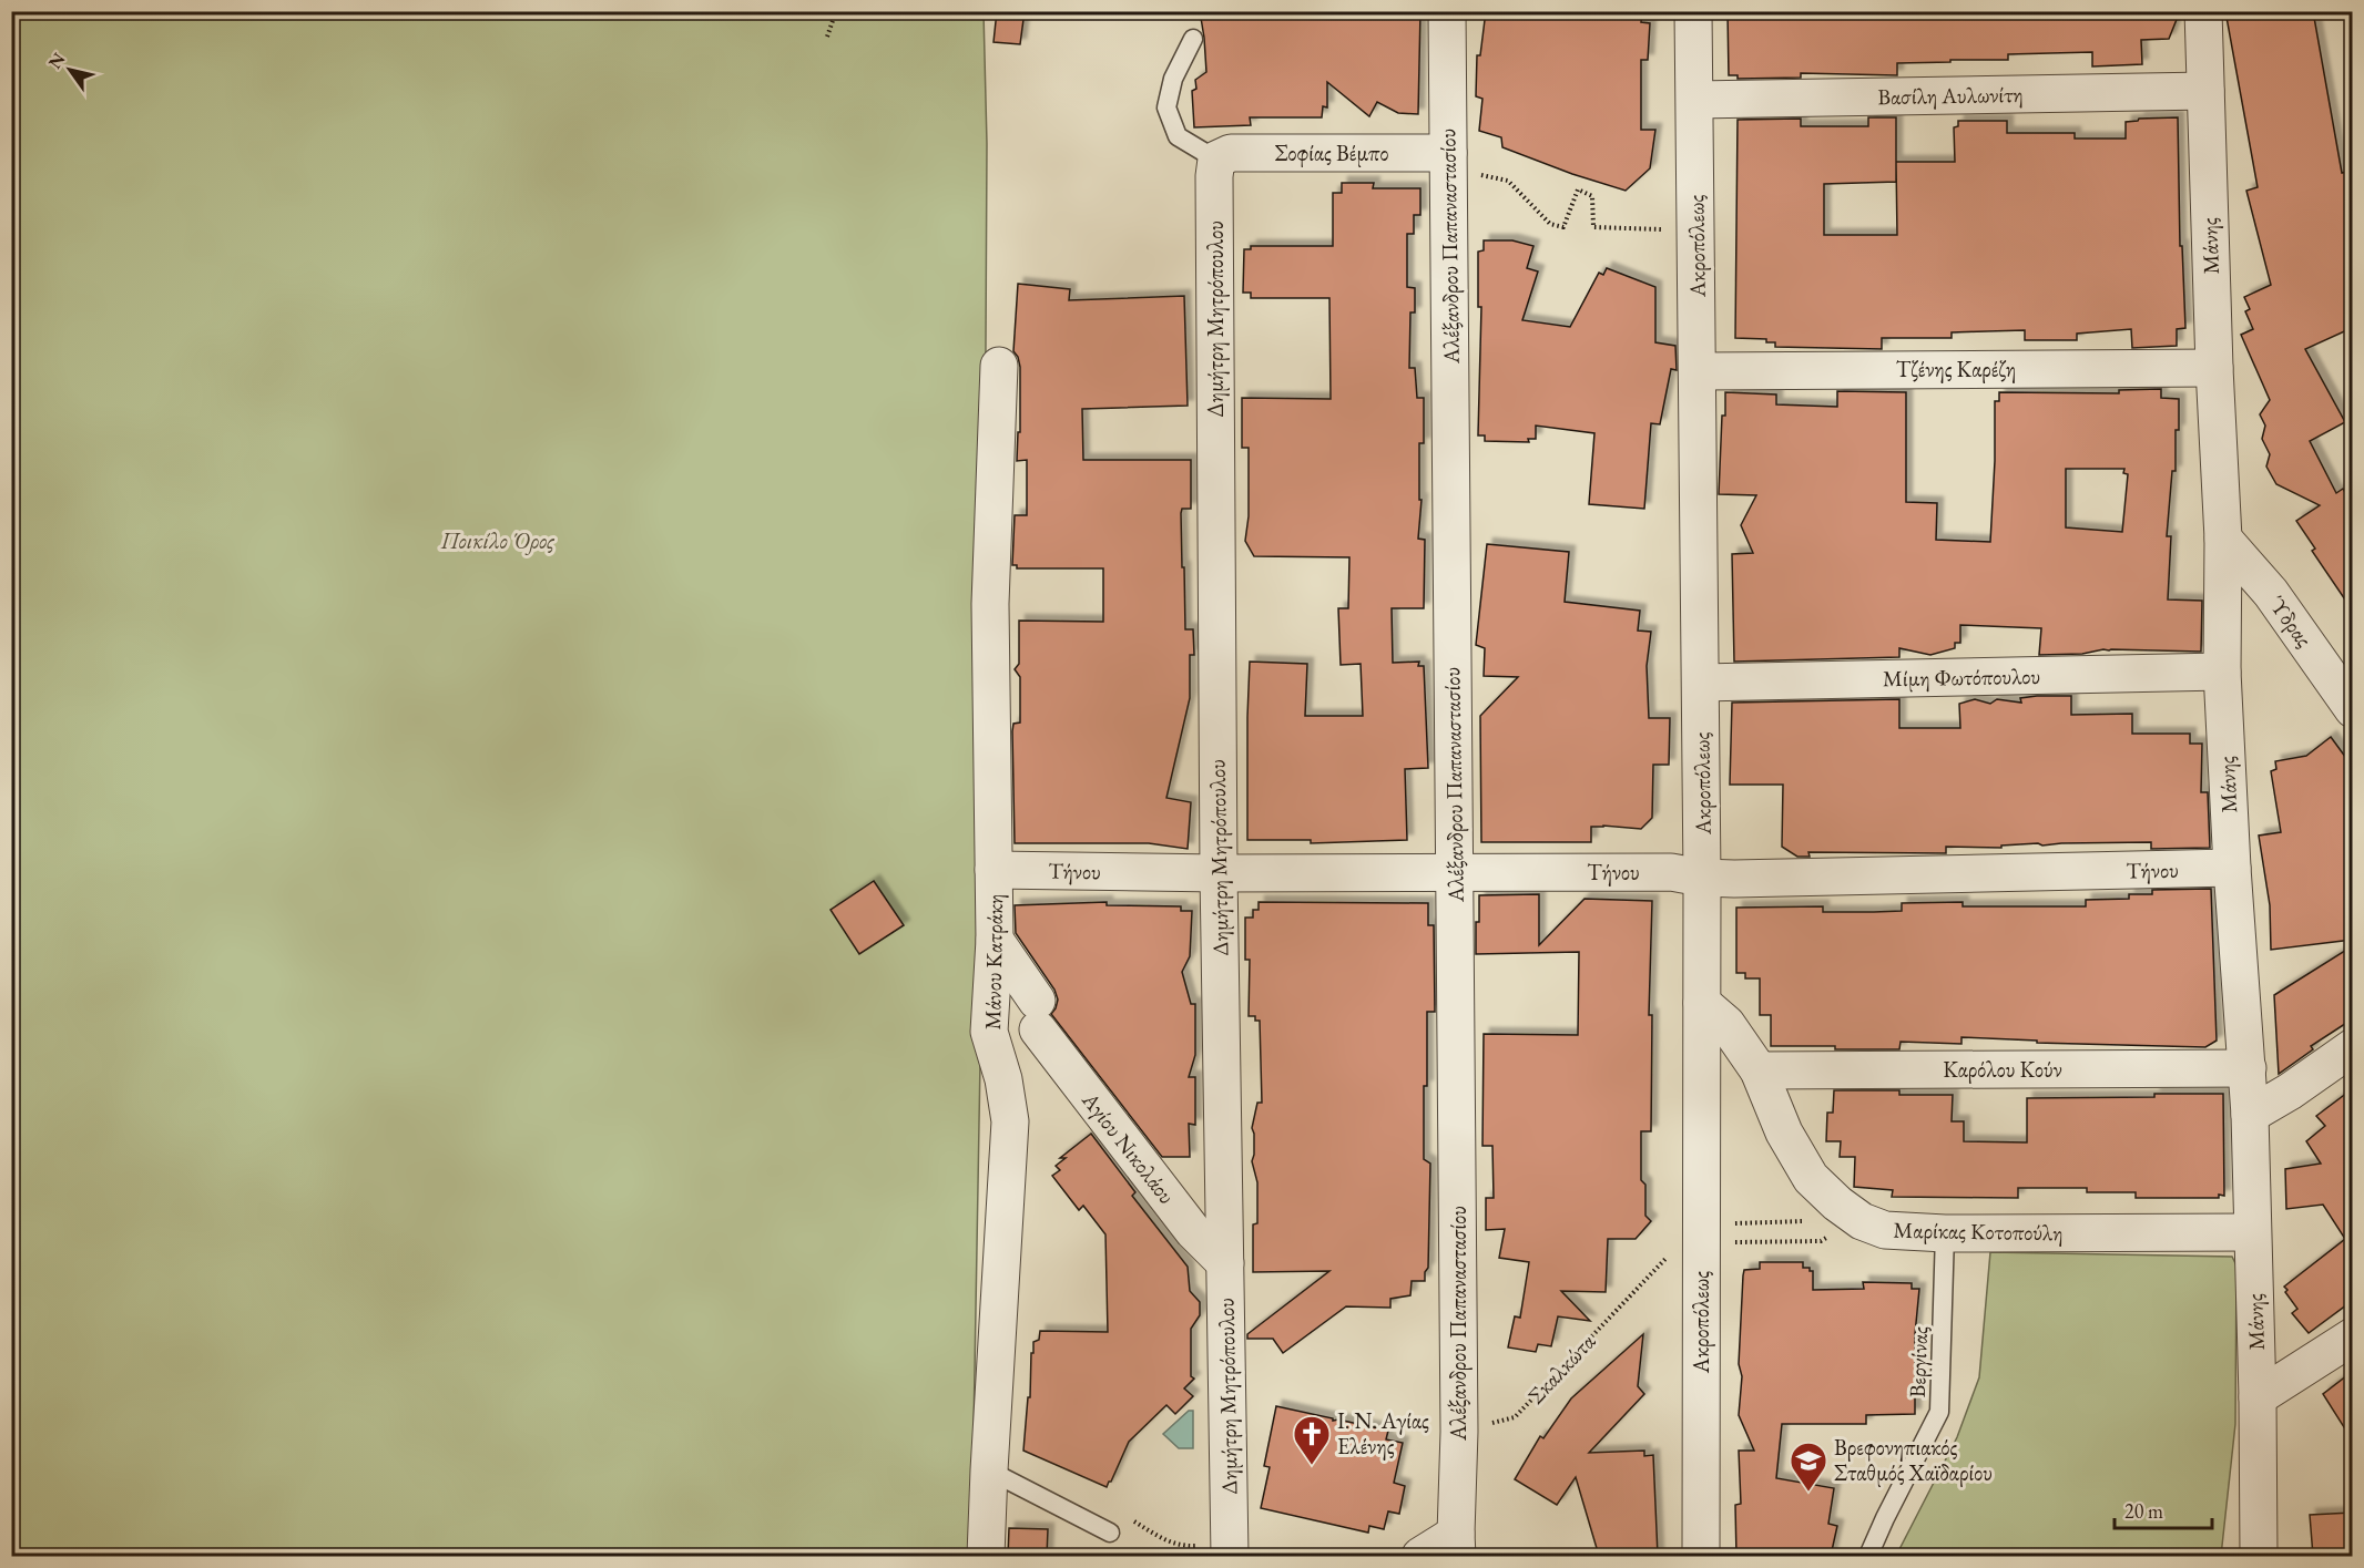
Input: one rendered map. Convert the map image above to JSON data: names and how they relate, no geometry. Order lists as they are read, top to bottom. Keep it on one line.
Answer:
{"streets":{"street":["Βασίλη Αυλωνίτη","Σοφίας Βέμπο","Αλέξανδρου Παπαναστασίου","Ακροπόλεως","Μάνης","Δημήτρη Μητρόπουλου","Τζένης Καρέζη","Ύδρας","Μίμη Φωτόπουλου","Τήνου","Μάνου Κατράκη","Καρόλου Κούν","Αγίου Νικολάου","Μαρίκας Κοτοπούλη"],"lane":["Βεργίνας"],"path":["Σκαλκώτα"]},"crossings":[["Βασίλη Αυλωνίτη","Ακροπόλεως"],["Βασίλη Αυλωνίτη","Μάνης"],["Σοφίας Βέμπο","Αλέξανδρου Παπαναστασίου"],["Σοφίας Βέμπο","Δημήτρη Μητρόπουλου"],["Αλέξανδρου Παπαναστασίου","Τήνου"],["Αλέξανδρου Παπαναστασίου","Σκαλκώτα"],["Ακροπόλεως","Τζένης Καρέζη"],["Ακροπόλεως","Μίμη Φωτόπουλου"],["Ακροπόλεως","Τήνου"],["Ακροπόλεως","Μαρίκας Κοτοπούλη"],["Μάνης","Τζένης Καρέζη"],["Μάνης","Ύδρας"],["Μάνης","Μίμη Φωτόπουλου"],["Μάνης","Τήνου"],["Μάνης","Καρόλου Κούν"],["Μάνης","Μαρίκας Κοτοπούλη"],["Δημήτρη Μητρόπουλου","Τήνου"],["Δημήτρη Μητρόπουλου","Αγίου Νικολάου"],["Τήνου","Μάνου Κατράκη"],["Μάνου Κατράκη","Αγίου Νικολάου"],["Καρόλου Κούν","Μαρίκας Κοτοπούλη"],["Μαρίκας Κοτοπούλη","Βεργίνας"]],"parks":["Ποικίλο Όρος"],"places":{"church":["Ι. Ν. Αγίας Ελένης"],"school or university":["Βρεφονηπιακός Σταθμός Χαϊδαρίου"]},"scale_bar":"20 m","north":"top left"}
